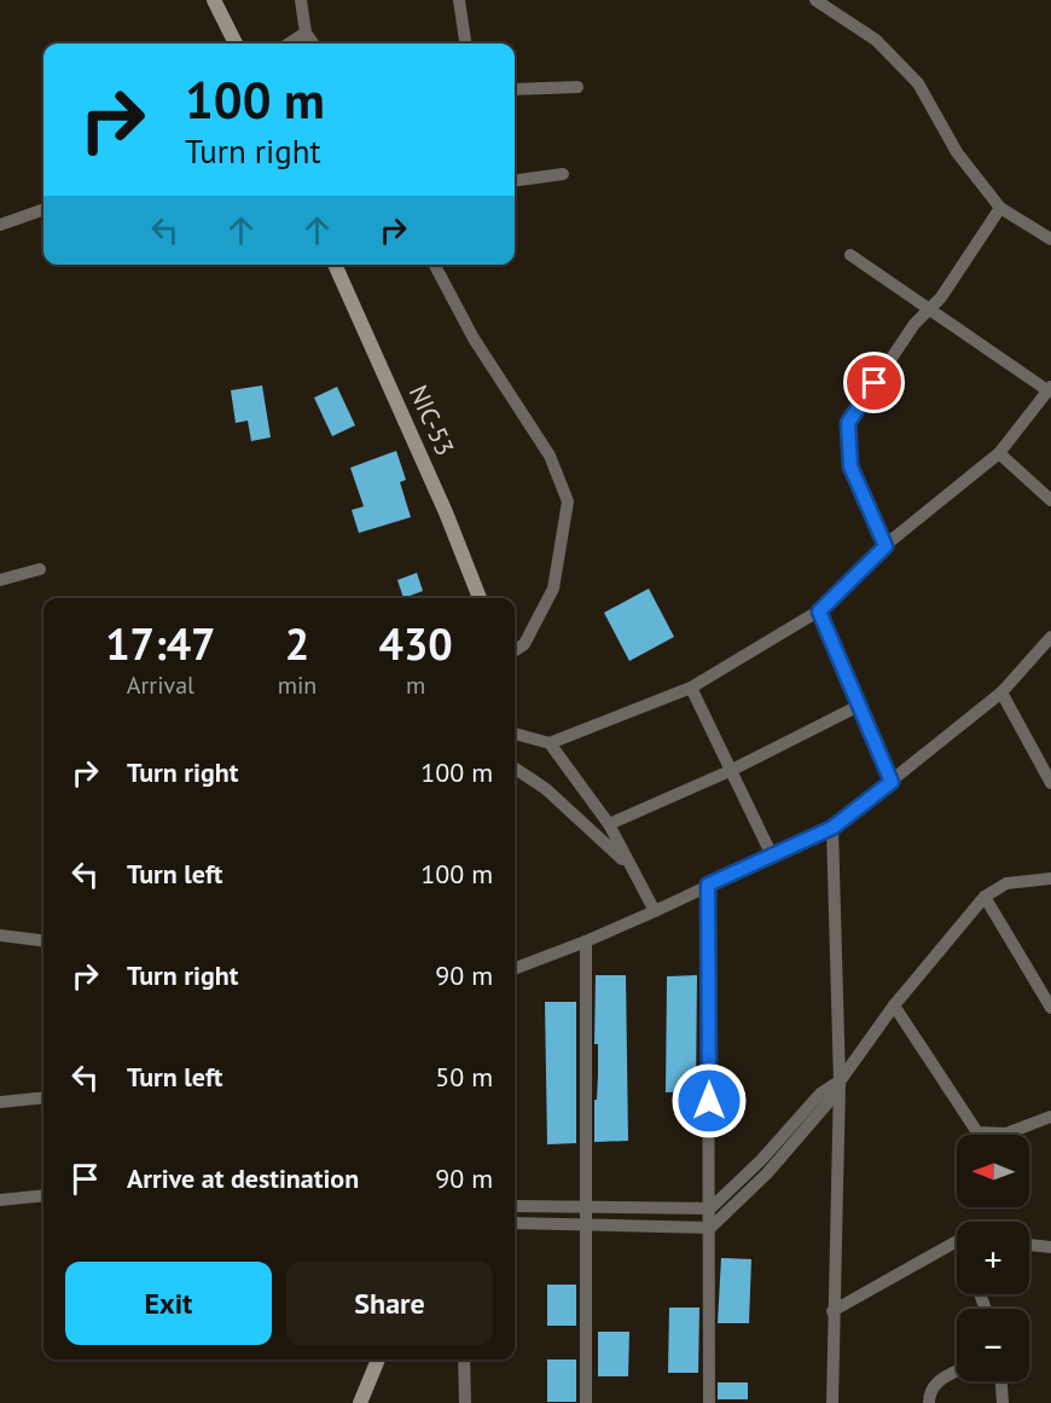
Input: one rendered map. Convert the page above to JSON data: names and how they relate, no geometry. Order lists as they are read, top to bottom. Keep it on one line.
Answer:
{"streets":{"main road":["NIC-53"]},"north":"left","page":{"turn":["100 m","Turn right"],"eta":["17:47","Arrival","2","min","430","m"],"list":[{"name":"Turn right","value":"100 m"},{"name":"Turn left","value":"100 m"},{"name":"Turn right","value":"90 m"},{"name":"Turn left","value":"50 m"},{"name":"Arrive at destination","value":"90 m"}],"map_buttons":["+","−"],"buttons":["Exit","Share"]}}
